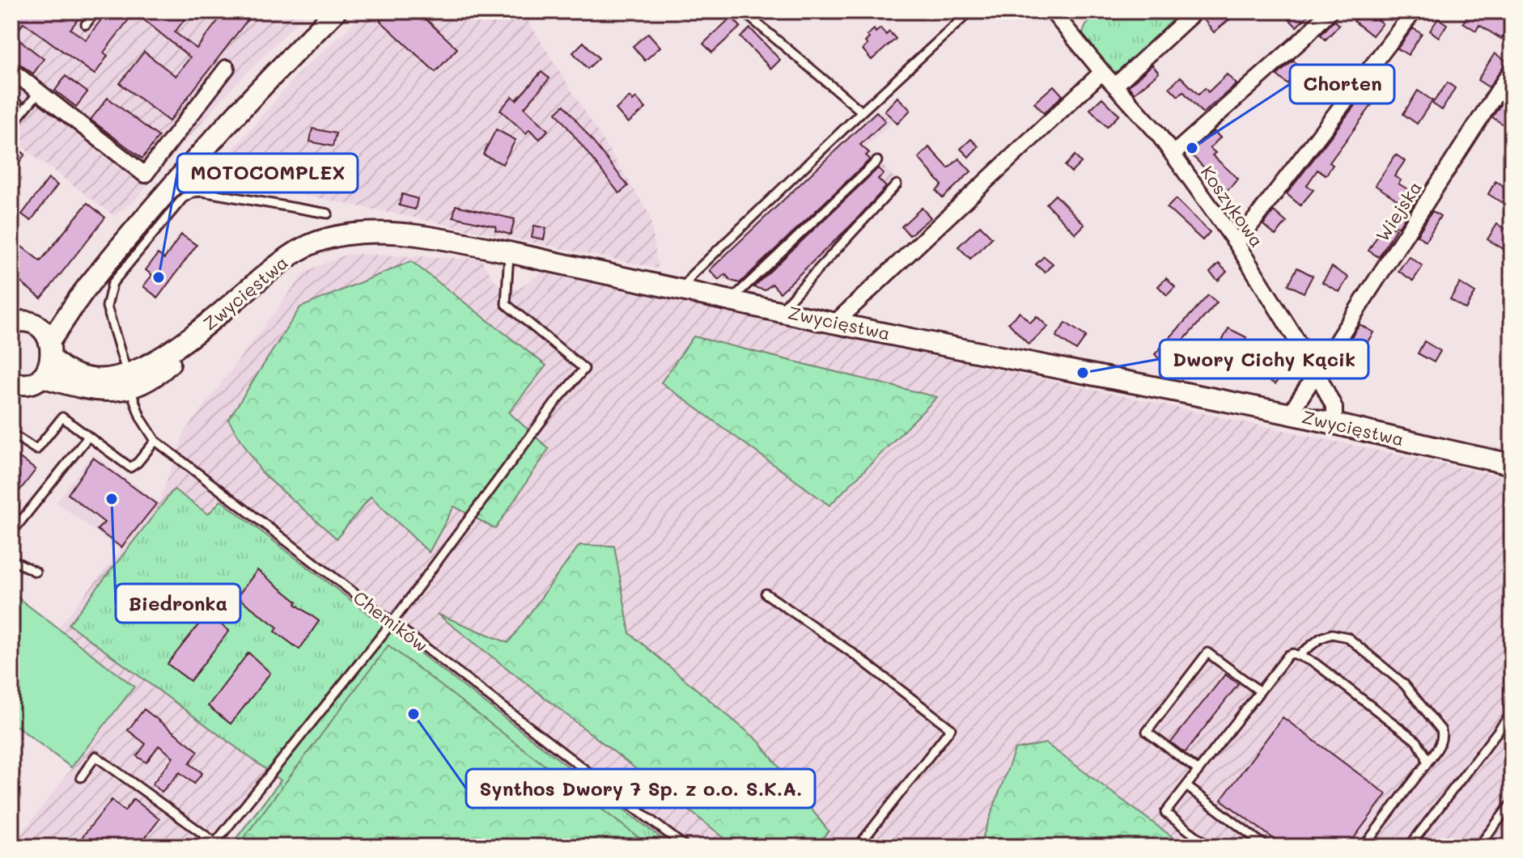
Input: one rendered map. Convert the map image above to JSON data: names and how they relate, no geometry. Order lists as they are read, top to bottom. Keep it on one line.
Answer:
{"streets":{"street":["Koszykowa","Wiejska","Zwycięstwa"],"lane":["Chemików"]},"crossings":[["Koszykowa","Wiejska"],["Koszykowa","Zwycięstwa"],["Zwycięstwa","Chemików"]],"places":["Chorten","MOTOCOMPLEX","Dwory Cichy Kącik","Biedronka","Synthos Dwory 7 Sp. z o.o. S.K.A."]}
